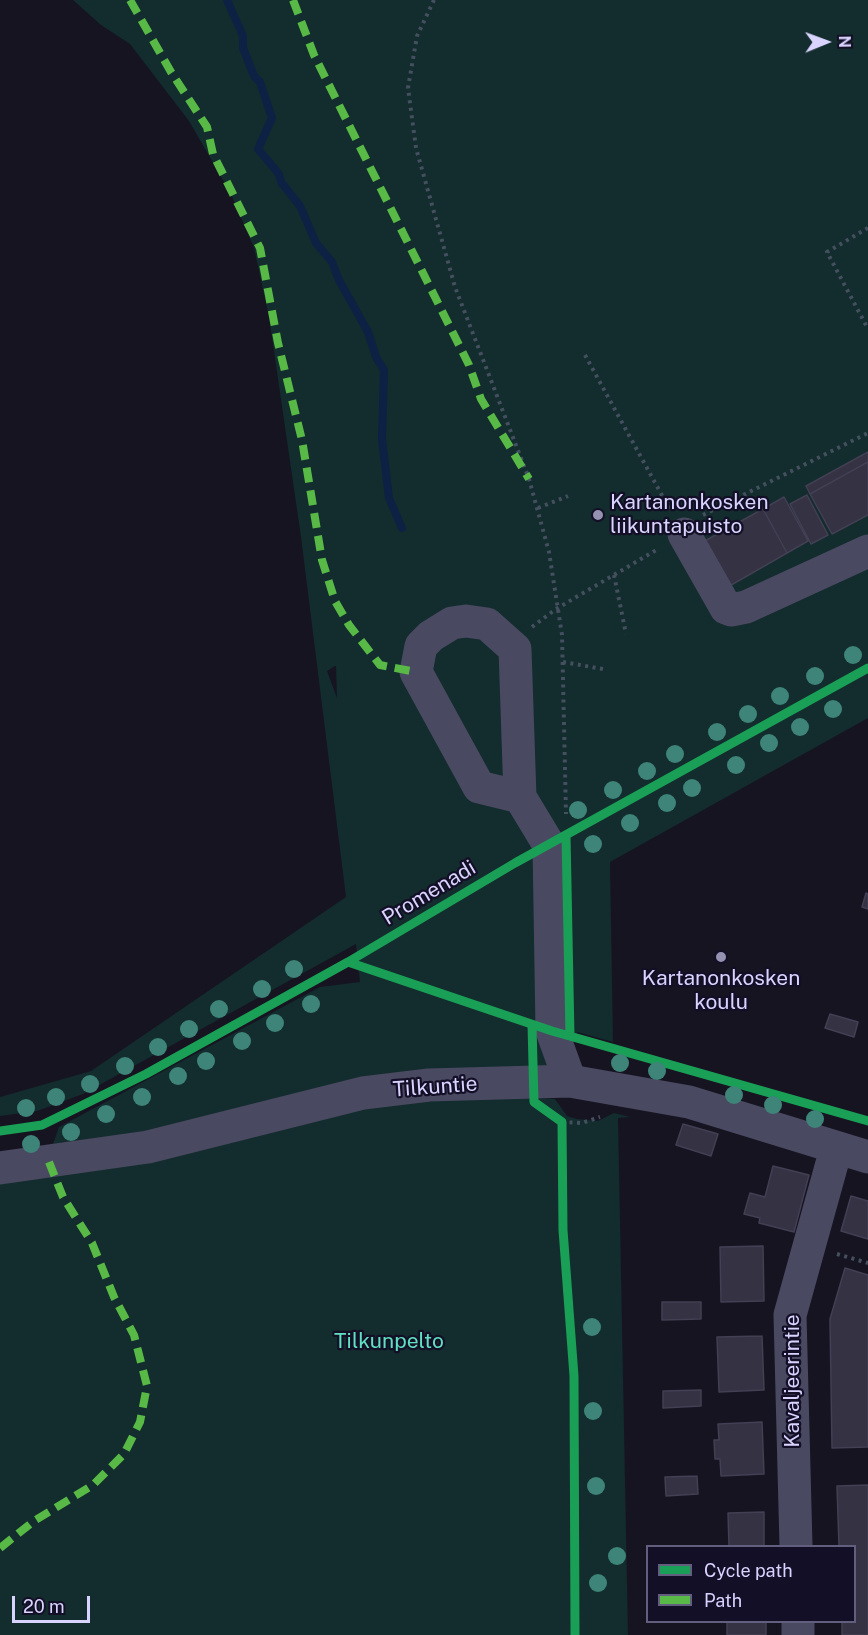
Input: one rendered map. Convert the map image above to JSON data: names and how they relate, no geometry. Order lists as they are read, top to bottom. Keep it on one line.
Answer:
{"streets":{"street":["Tilkuntie","Kavaljeerintie"],"cycle path":["Promenadi"]},"crossings":[["Tilkuntie","Kavaljeerintie"]],"parks":["Tilkunpelto"],"places":["Kartanonkosken liikuntapuisto","Kartanonkosken koulu"],"legend":["Cycle path","Path"],"scale_bar":"20 m","north":"right"}
